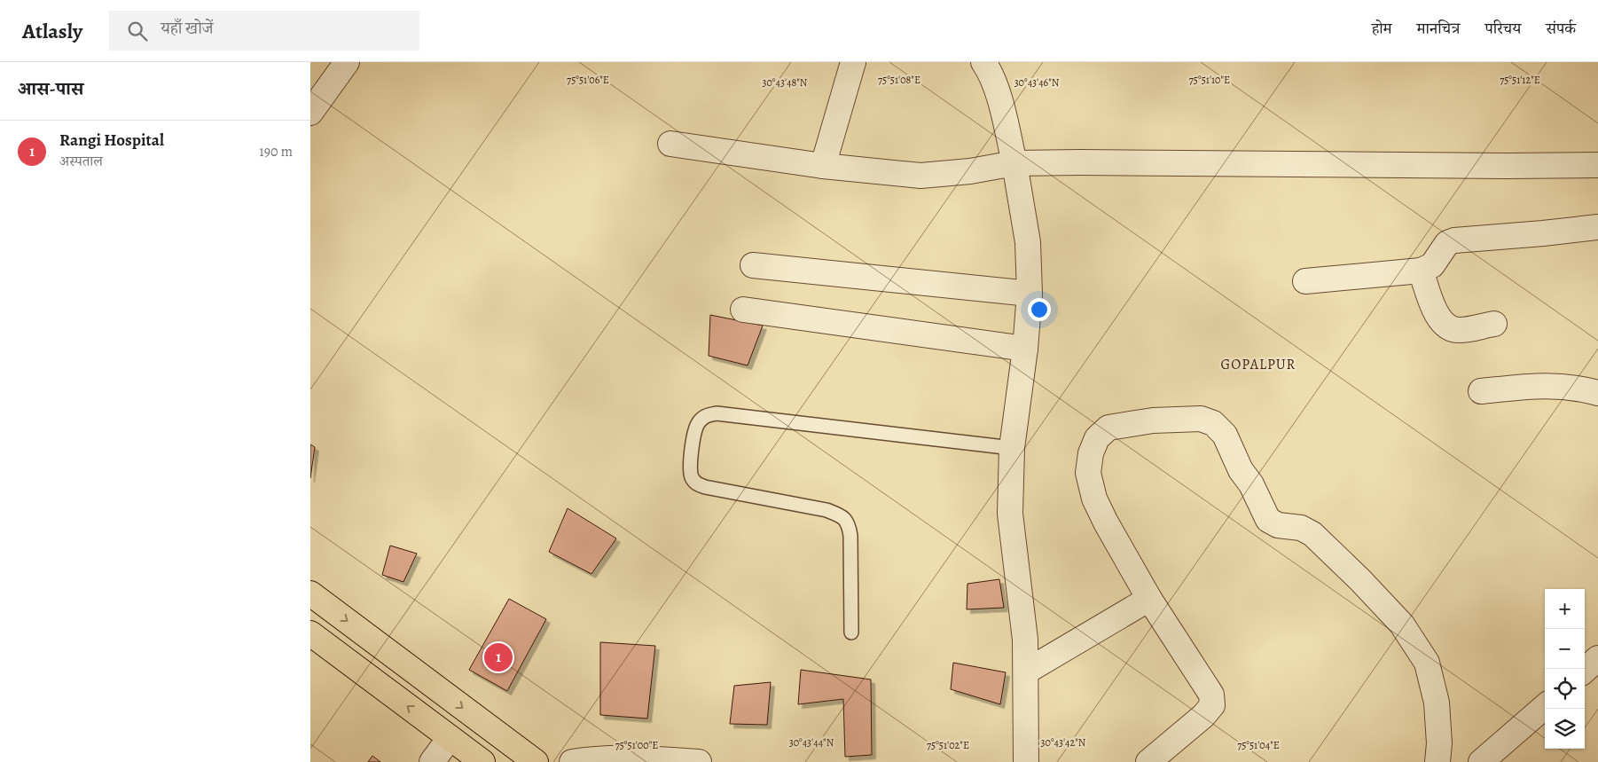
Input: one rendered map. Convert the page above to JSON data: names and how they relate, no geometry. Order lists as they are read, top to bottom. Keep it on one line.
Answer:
{"districts":["GOPALPUR"],"page":{"header":"Atlasly","search":"यहाँ खोजें","nav":["होम","मानचित्र","परिचय","संपर्क"],"heading":"आस-पास","list":[{"mark":"1","name":"Rangi Hospital","note":"अस्पताल","value":"190 m"}],"map_buttons":["+","−"],"pins":"1"},"coordinates":["75°51'12\"E","75°51'06\"E","75°51'08\"E","75°51'10\"E","30°43'48\"N","30°43'46\"N","30°43'44\"N","30°43'42\"N","75°51'00\"E","75°51'02\"E","75°51'04\"E"]}
